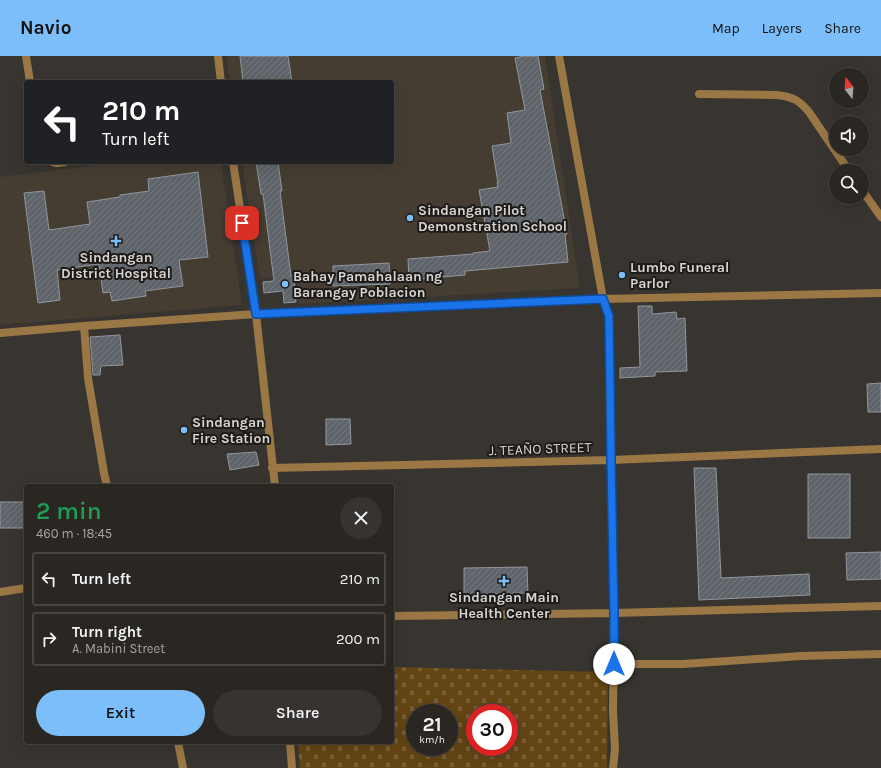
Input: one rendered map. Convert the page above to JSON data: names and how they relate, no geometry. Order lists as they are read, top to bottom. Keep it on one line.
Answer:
{"streets":{"street":["J. TEAÑO STREET"]},"places":{"other":["Sindangan Pilot Demonstration School","Lumbo Funeral Parlor","Bahay Pamahalaan ng Barangay Poblacion","Sindangan Fire Station"],"health":["Sindangan District Hospital","Sindangan Main Health Center"]},"north":"top","page":{"header":"Navio","nav":["Map","Layers","Share"],"turn":["210 m","Turn left"],"heading":["2 min","460 m · 18:45"],"list":[{"name":"Turn left","value":"210 m"},{"name":"Turn right","note":"A. Mabini Street","value":"200 m"}],"buttons":["Exit","Share"],"speed":"21 km/h","limit":"30"}}
